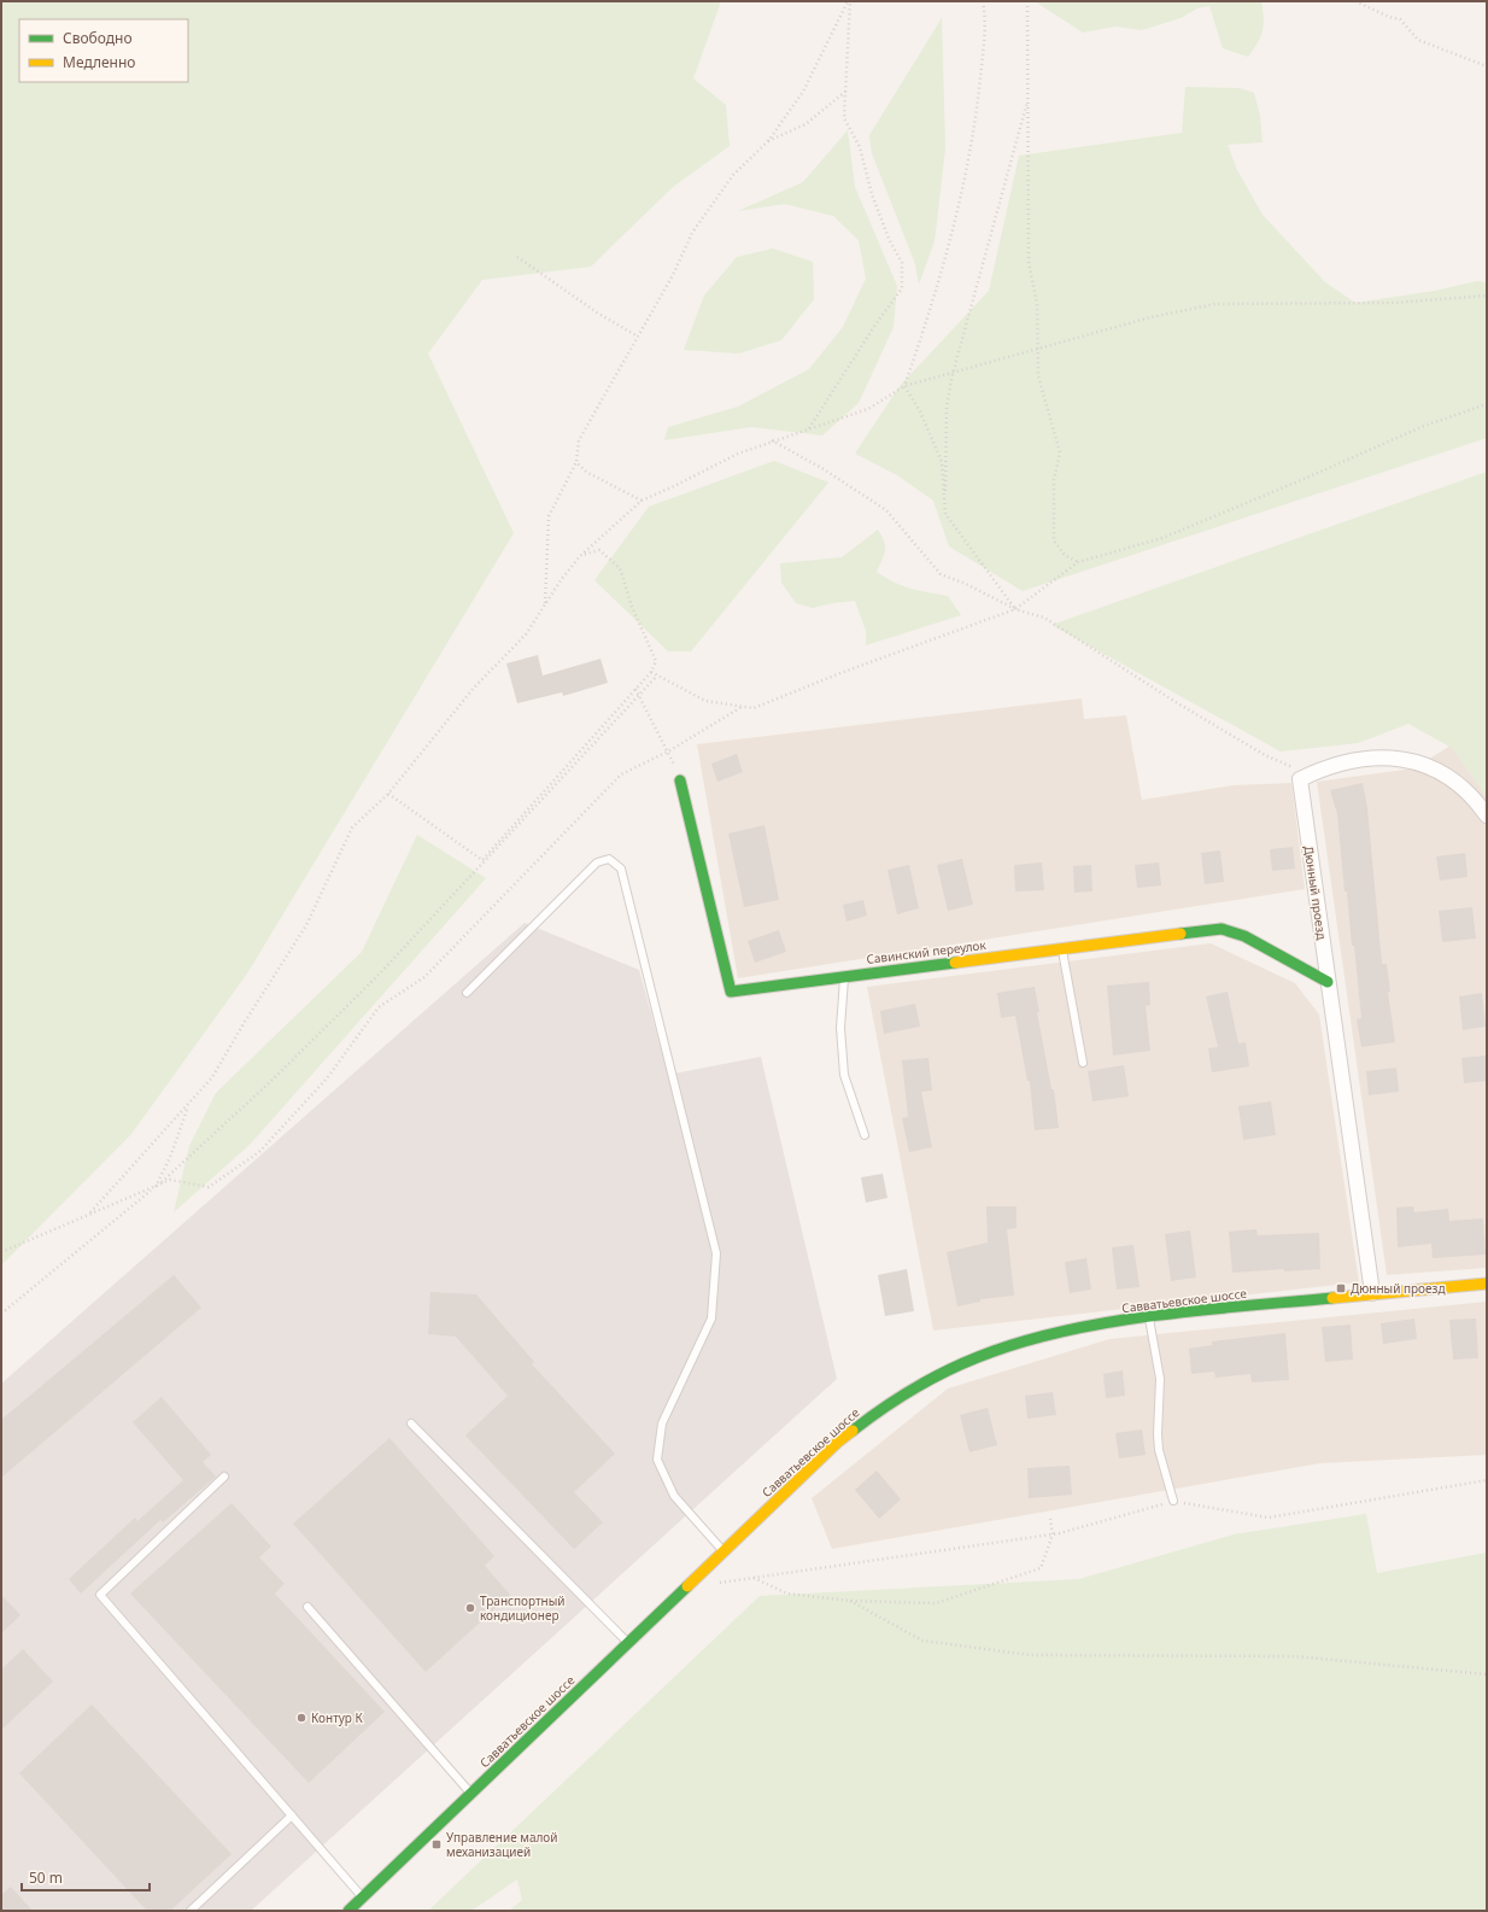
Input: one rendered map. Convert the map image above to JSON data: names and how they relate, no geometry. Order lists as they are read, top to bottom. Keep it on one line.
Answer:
{"streets":{"main road":["Савинский переулок","Савватьевское шоссе"],"street":["Дюнный проезд"]},"crossings":[["Дюнный проезд","Савинский переулок"],["Дюнный проезд","Савватьевское шоссе"]],"places":{"transit":["Дюнный проезд","Управление малой механизацией"],"other":["Транспортный кондиционер","Контур К"]},"legend":["Свободно","Медленно"],"scale_bar":"50 m"}
